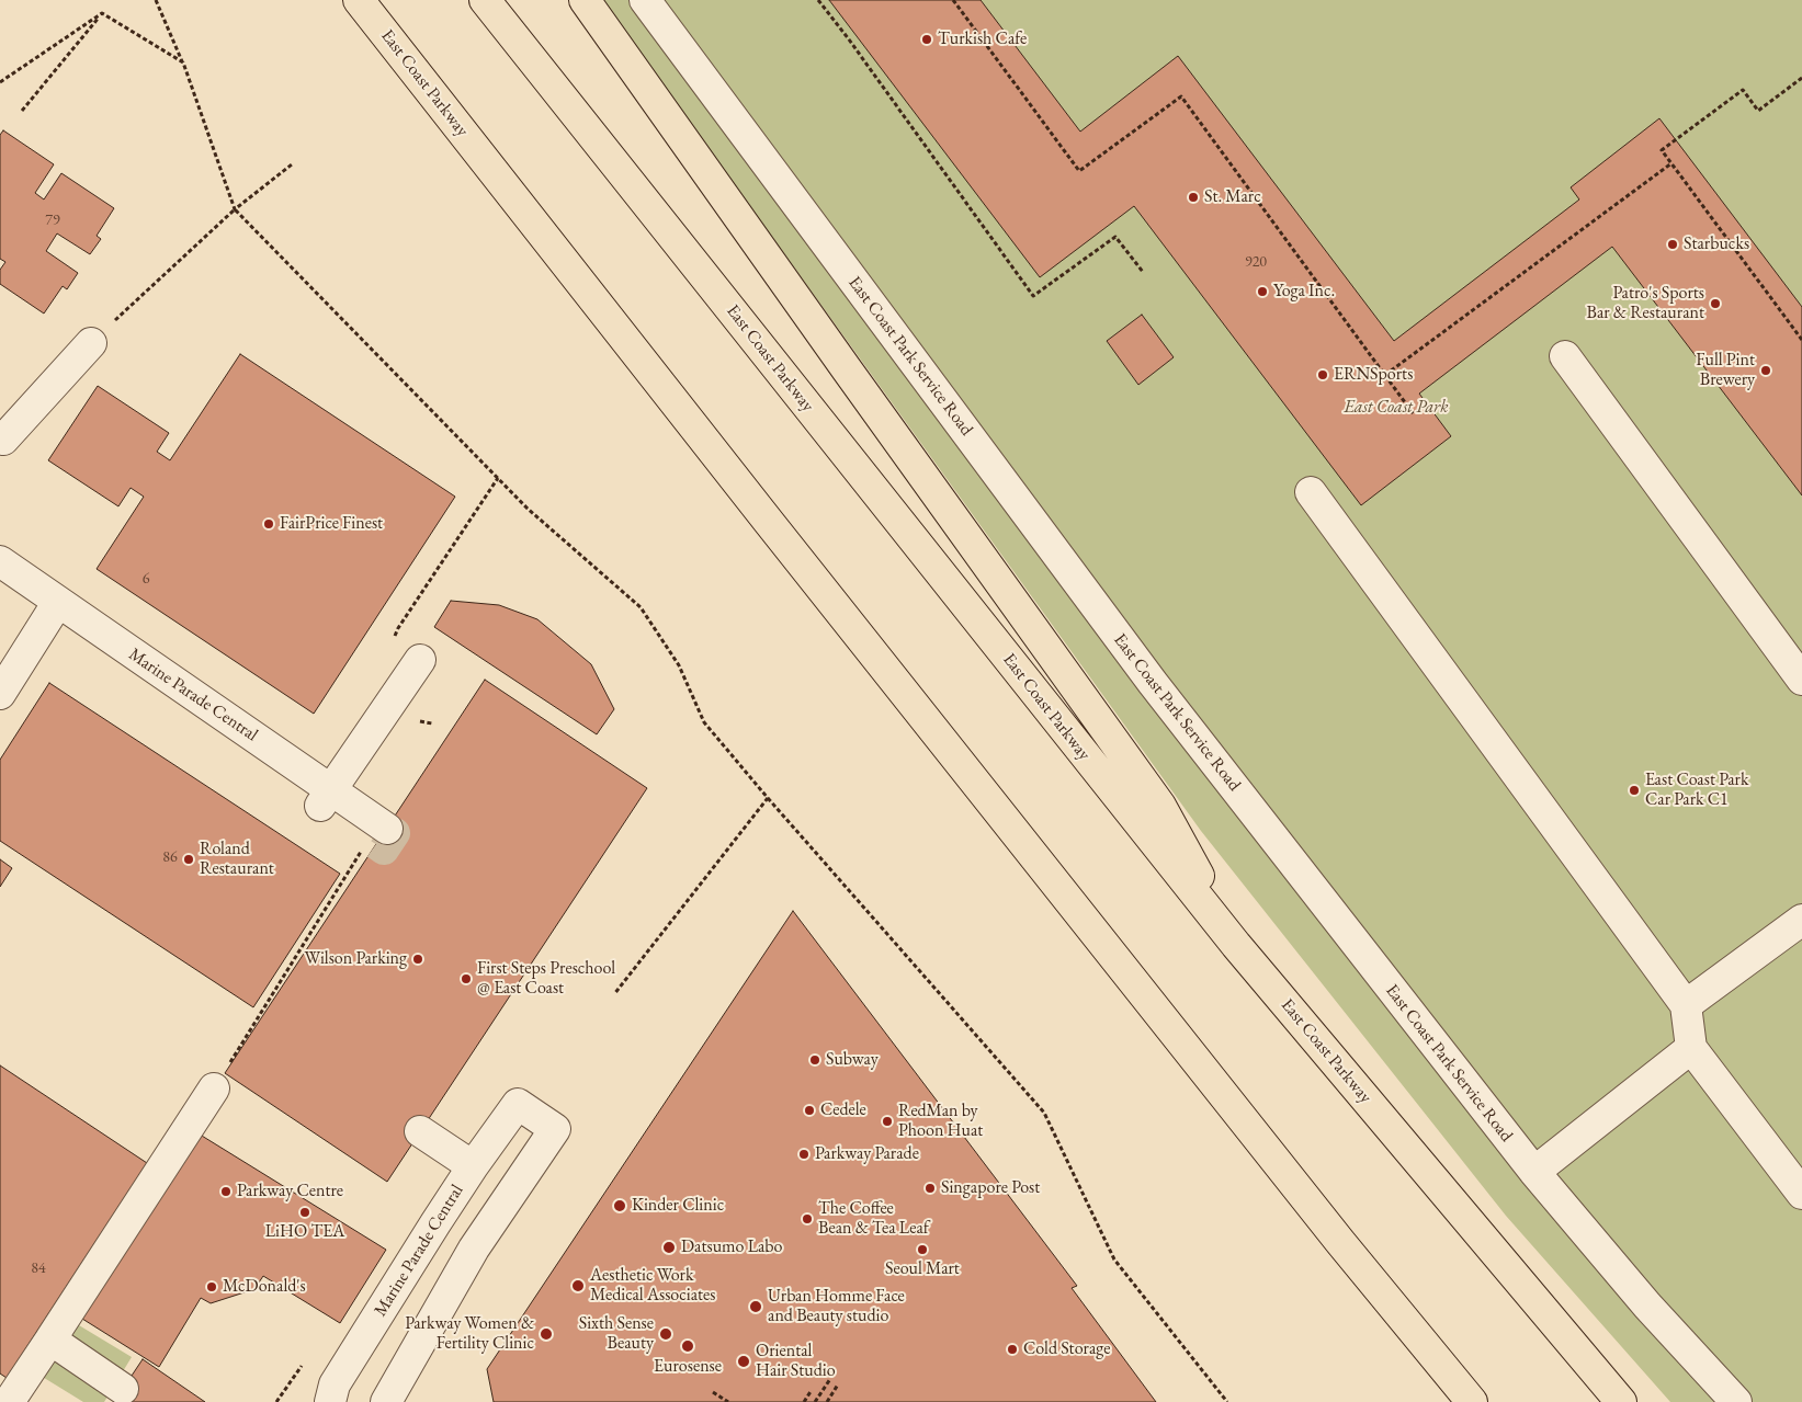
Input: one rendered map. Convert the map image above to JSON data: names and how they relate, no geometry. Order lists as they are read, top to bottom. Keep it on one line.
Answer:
{"streets":{"highway":["East Coast Parkway"],"street":["East Coast Park Service Road","Marine Parade Central"]},"parks":["East Coast Park"],"places":["Turkish Cafe","St. Marc","Starbucks","Yoga Inc.","Patro's Sports Bar & Restaurant","Full Pint Brewery","ERNSports","FairPrice Finest","East Coast Park Car Park C1","Roland Restaurant","Wilson Parking","First Steps Preschool @ East Coast","Subway","Cedele","RedMan by Phoon Huat","Parkway Parade","Singapore Post","Parkway Centre","Kinder Clinic","LiHO TEA","The Coffee Bean & Tea Leaf","Datsumo Labo","Seoul Mart","Aesthetic Work Medical Associates","McDonald's","Urban Homme Face and Beauty studio","Parkway Women & Fertility Clinic","Sixth Sense Beauty","Eurosense","Cold Storage","Oriental Hair Studio"],"house_numbers":["79","920","6","86","84"]}
